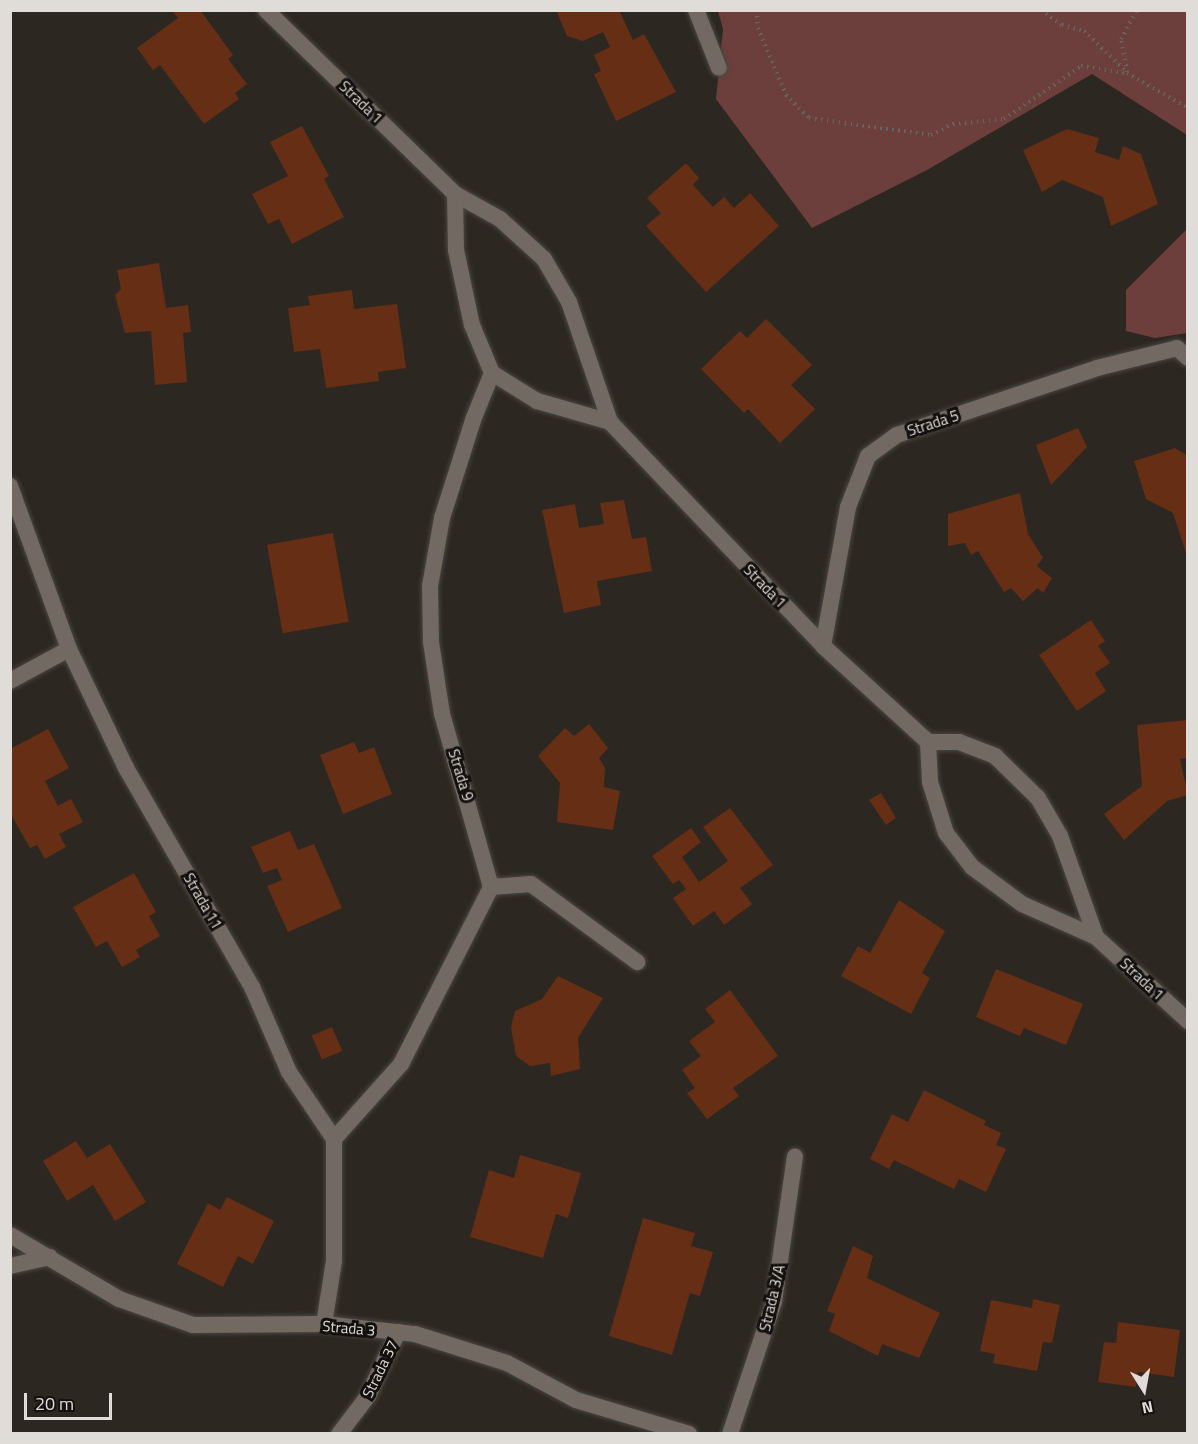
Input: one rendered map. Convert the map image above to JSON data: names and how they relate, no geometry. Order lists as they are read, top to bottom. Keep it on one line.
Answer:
{"streets":{"street":["Strada 1","Strada 5","Strada 9","Strada 11","Strada 3/A","Strada 3","Strada 37"]},"crossings":[["Strada 1","Strada 5"],["Strada 3","Strada 37"]],"scale_bar":"20 m","north":"bottom"}
